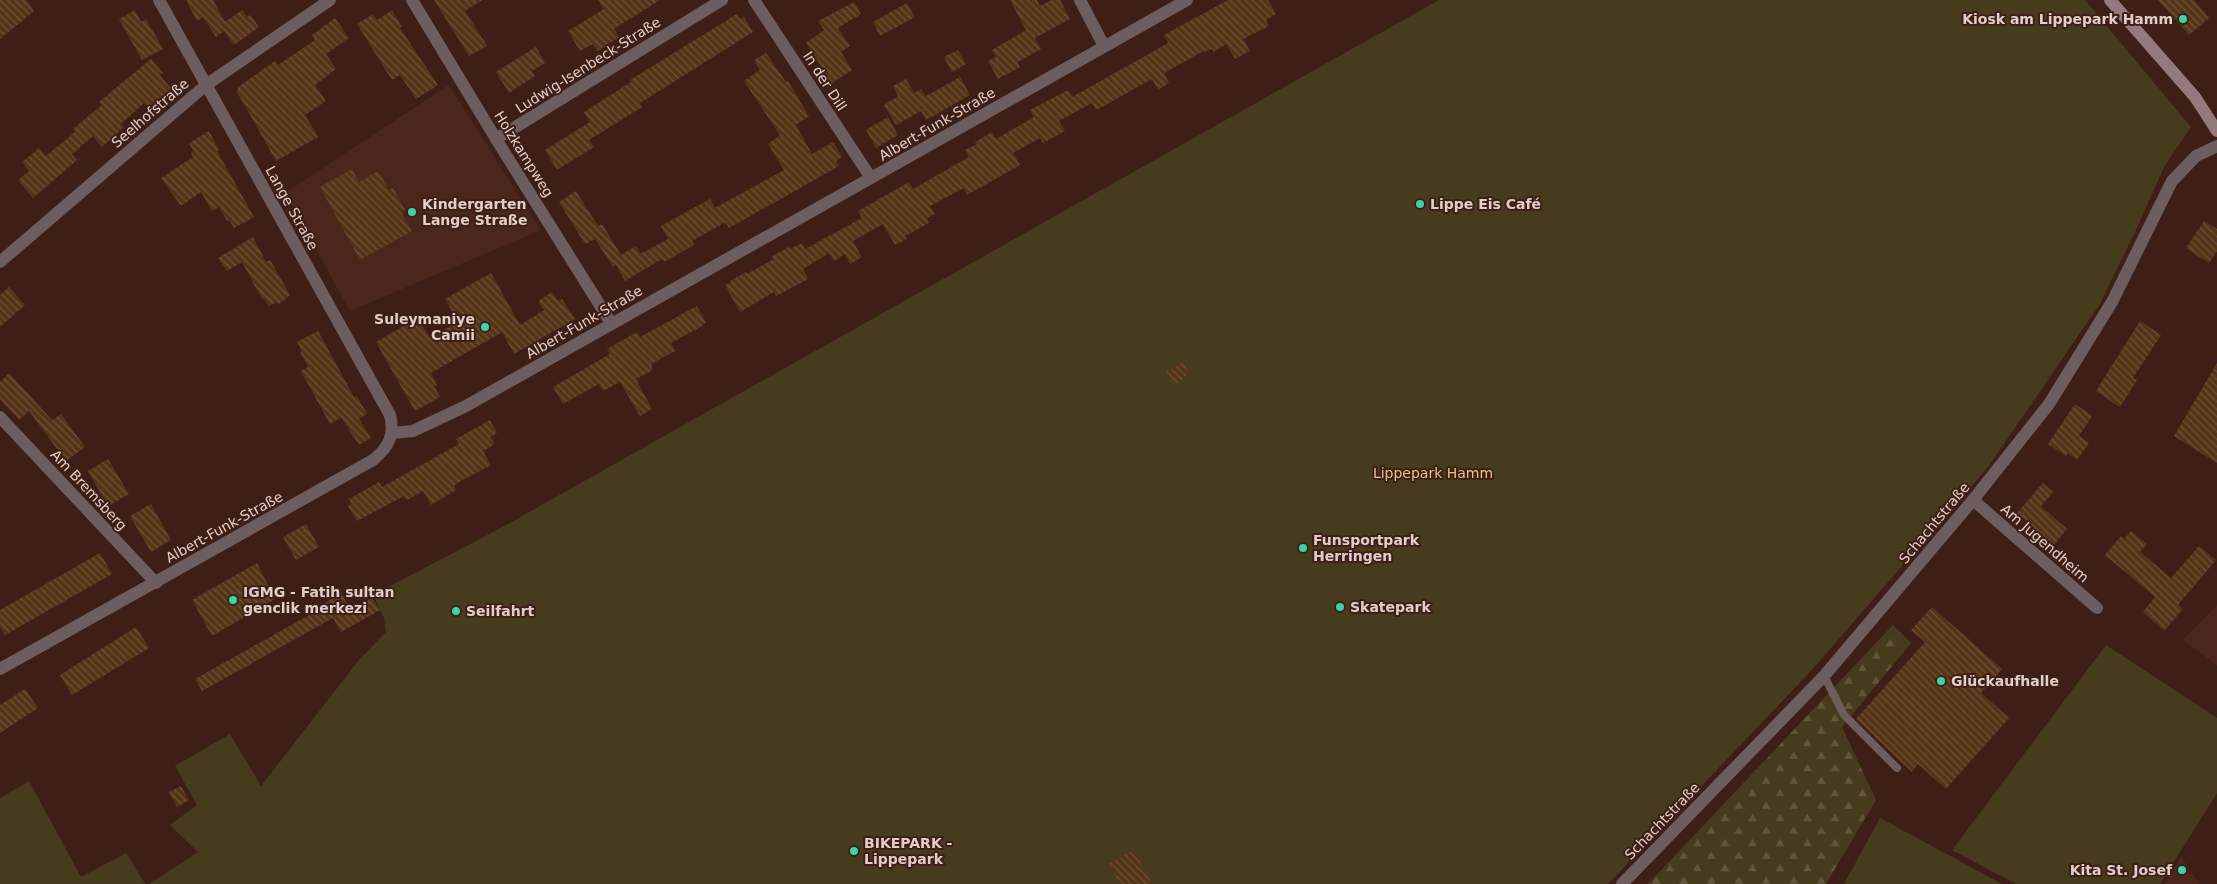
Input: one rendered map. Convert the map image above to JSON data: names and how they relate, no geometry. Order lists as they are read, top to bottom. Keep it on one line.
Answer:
{"streets":{"street":["Ludwig-Isenbeck-Straße","In der Dill","Seelhofstraße","Albert-Funk-Straße","Holzkampweg","Lange Straße","Am Bremsberg","Schachtstraße","Am Jugendheim"]},"crossings":[["Ludwig-Isenbeck-Straße","Holzkampweg"],["In der Dill","Albert-Funk-Straße"],["Seelhofstraße","Lange Straße"],["Albert-Funk-Straße","Holzkampweg"],["Albert-Funk-Straße","Lange Straße"],["Albert-Funk-Straße","Am Bremsberg"],["Schachtstraße","Am Jugendheim"]],"parks":["Lippepark Hamm"],"places":["Kiosk am Lippepark Hamm","Lippe Eis Café","Kindergarten Lange Straße","Suleymaniye Camii","Funsportpark Herringen","IGMG - Fatih sultan genclik merkezi","Skatepark","Seilfahrt","Glückaufhalle","BIKEPARK - Lippepark","Kita St. Josef"]}
